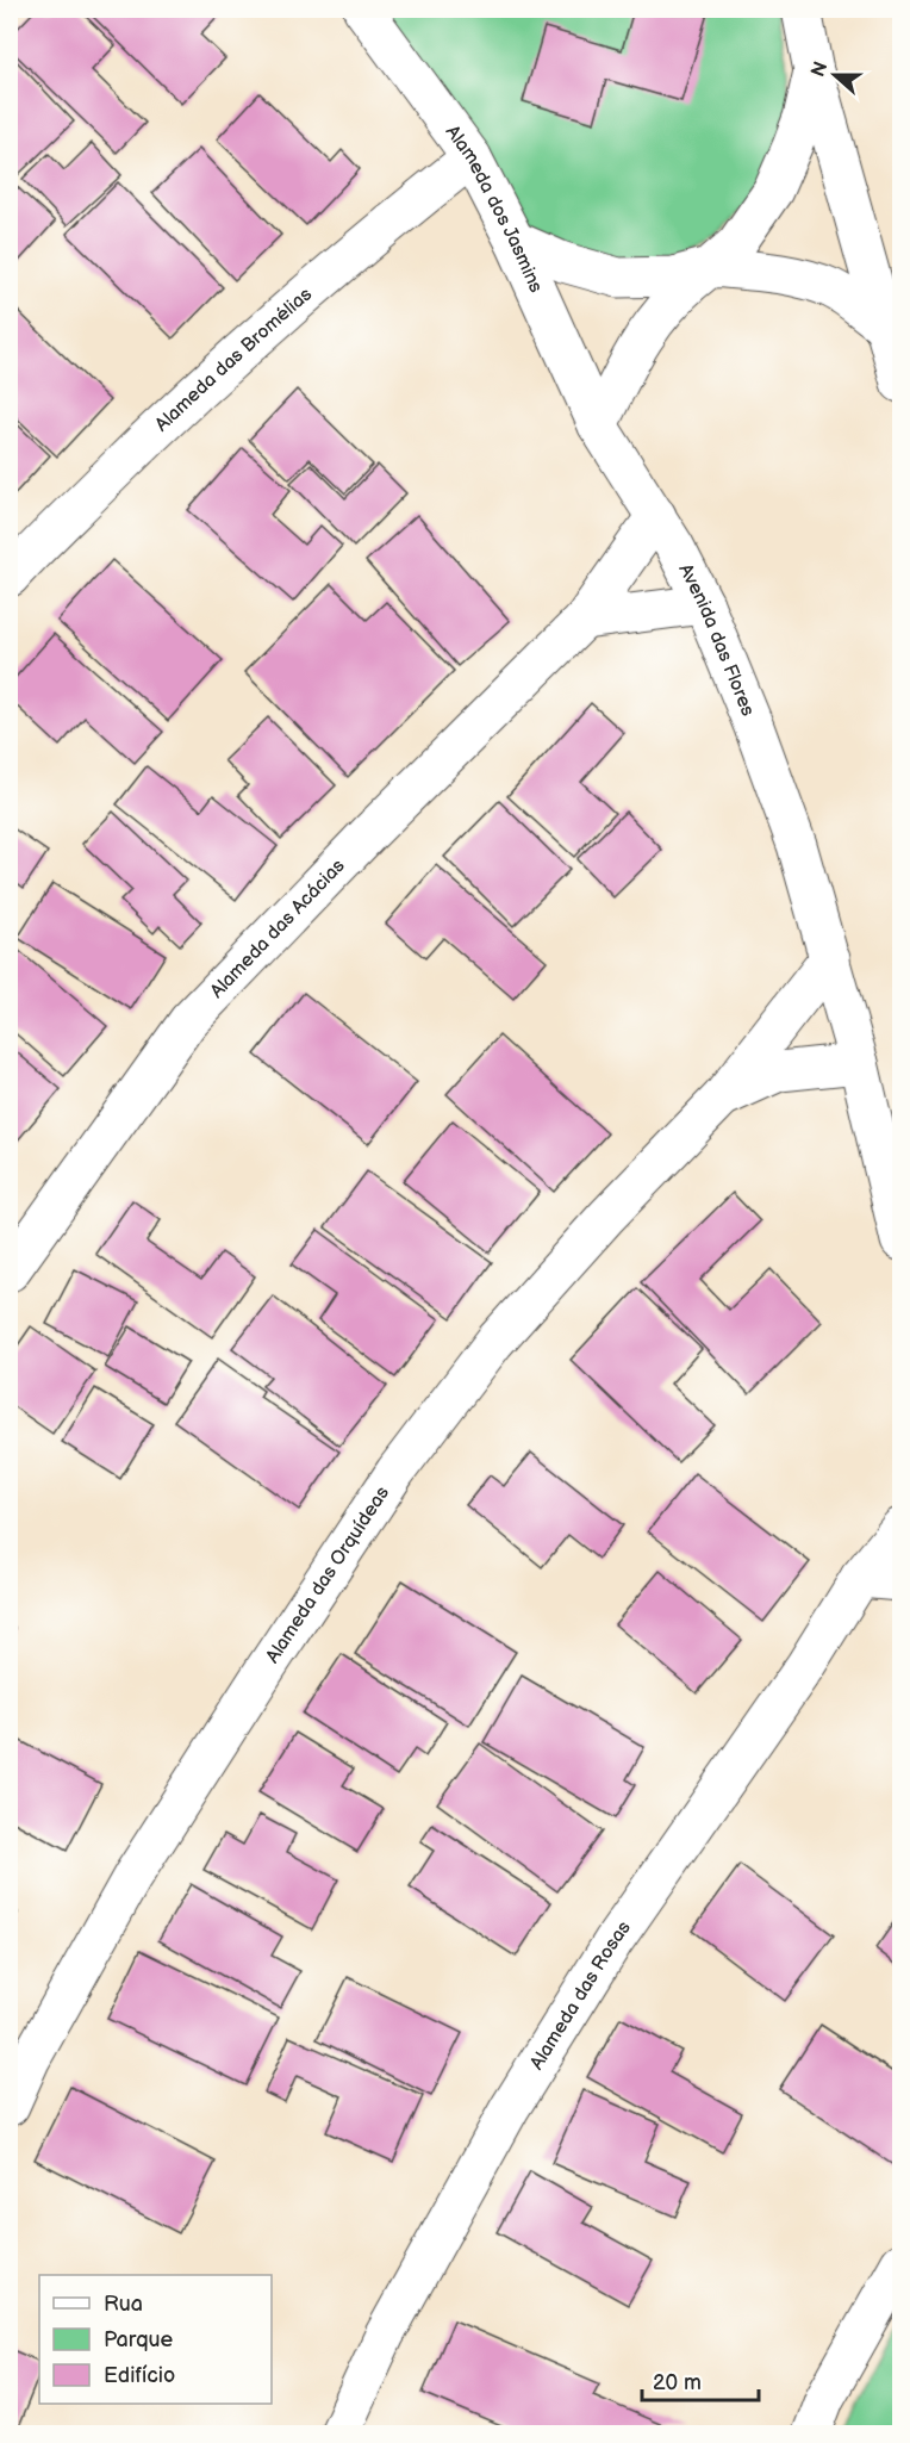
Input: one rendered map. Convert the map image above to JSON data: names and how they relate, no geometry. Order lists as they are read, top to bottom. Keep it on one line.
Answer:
{"streets":{"street":["Alameda dos Jasmins","Alameda das Bromélias","Avenida das Flores","Alameda das Acácias","Alameda das Orquídeas","Alameda das Rosas"]},"crossings":[["Alameda dos Jasmins","Alameda das Bromélias"],["Alameda dos Jasmins","Avenida das Flores"],["Avenida das Flores","Alameda das Acácias"],["Avenida das Flores","Alameda das Orquídeas"]],"legend":["Rua","Parque","Edifício"],"scale_bar":"20 m","north":"left"}
